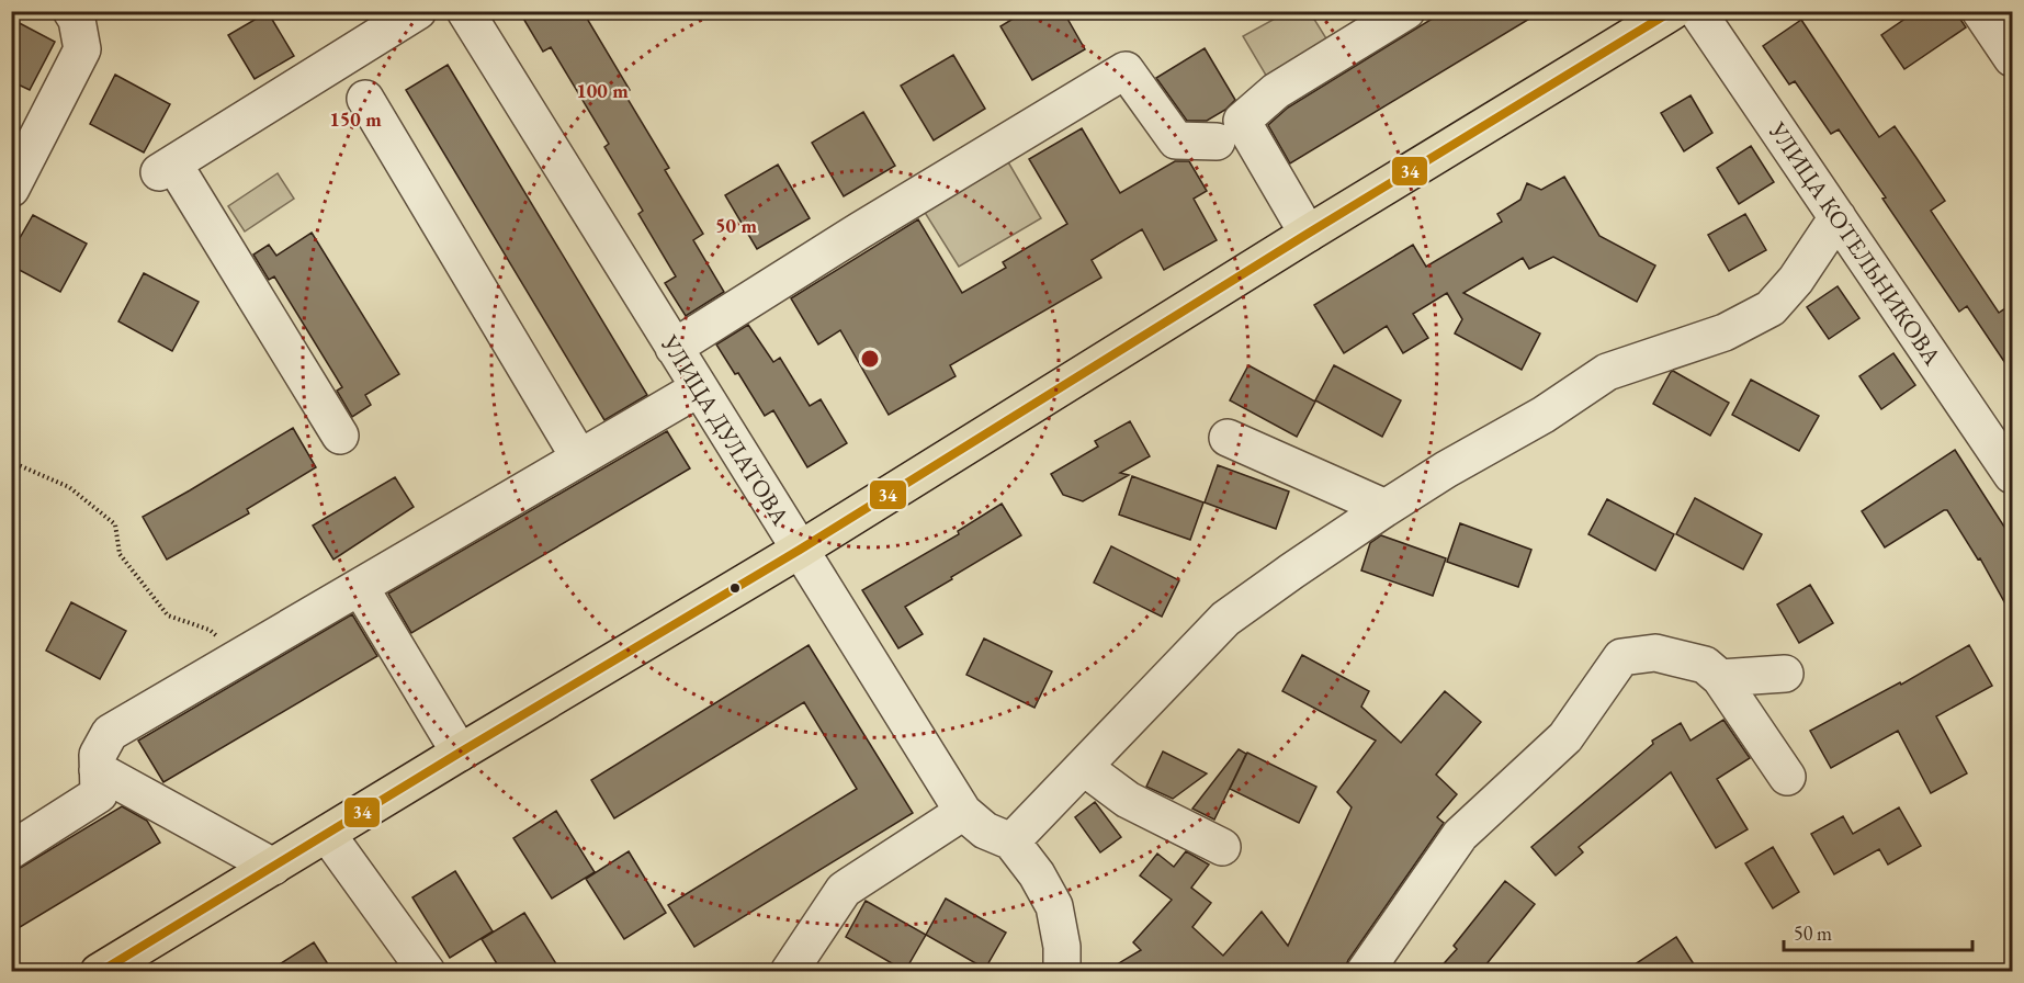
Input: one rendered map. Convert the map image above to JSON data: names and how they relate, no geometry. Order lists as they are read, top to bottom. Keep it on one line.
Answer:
{"streets":{"street":["УЛИЦА КОТЕЛЬНИКОВА","УЛИЦА ДУЛАТОВА"]},"lines":["transit line 34"],"scale_bar":"50 m","rings":["100 m","150 m","50 m"]}
